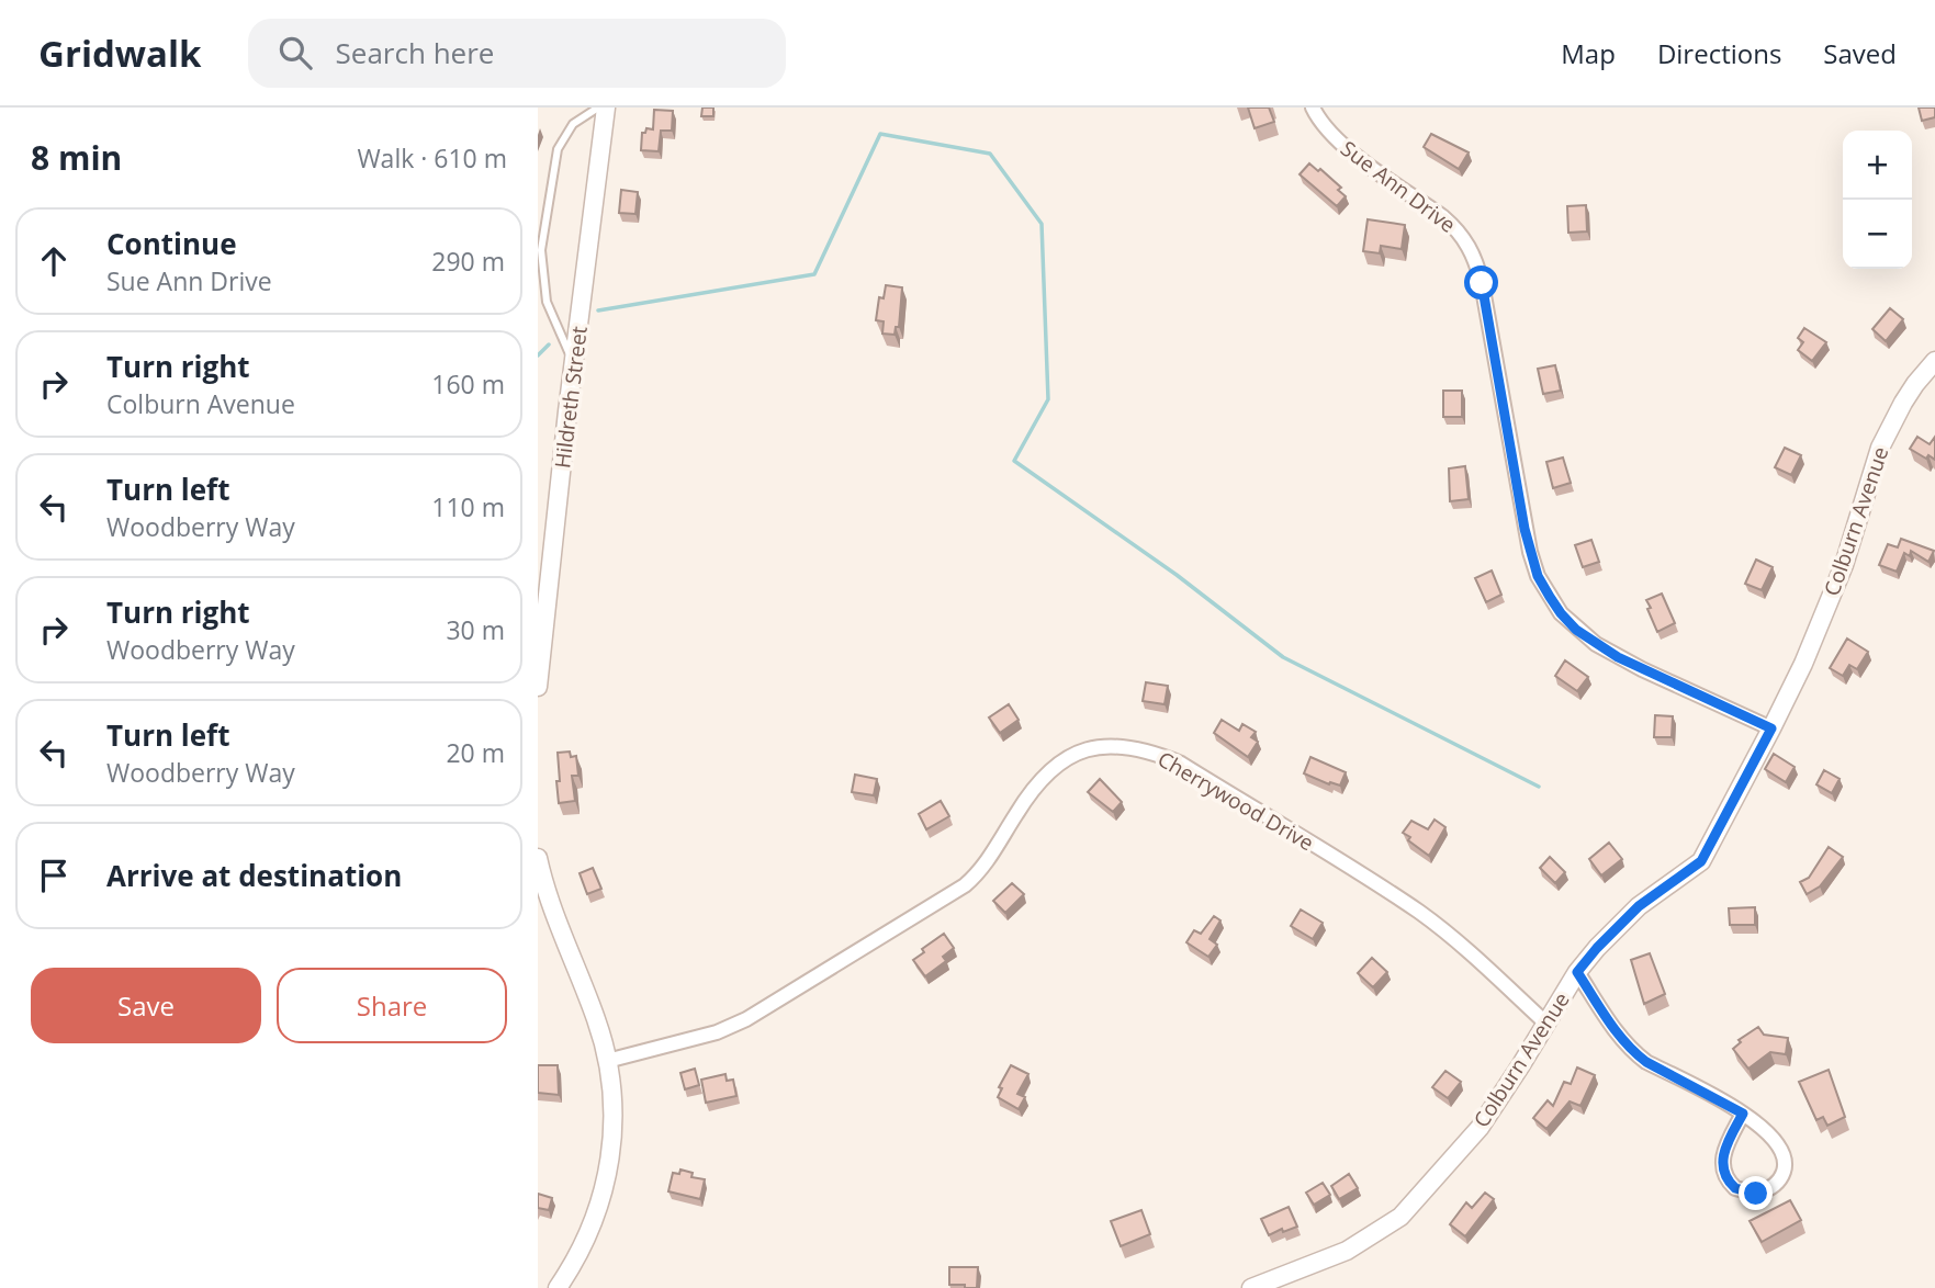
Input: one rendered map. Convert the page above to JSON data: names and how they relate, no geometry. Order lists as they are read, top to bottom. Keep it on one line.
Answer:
{"streets":{"street":["Sue Ann Drive","Hildreth Street","Colburn Avenue","Cherrywood Drive"]},"crossings":[["Sue Ann Drive","Colburn Avenue"],["Colburn Avenue","Cherrywood Drive"]],"page":{"header":"Gridwalk","search":"Search here","nav":["Map","Directions","Saved"],"heading":["8 min","Walk · 610 m"],"map_buttons":["+","−"],"list":[["Continue","Sue Ann Drive","290 m"],["Turn right","Colburn Avenue","160 m"],["Turn left","Woodberry Way","110 m"],["Turn right","Woodberry Way","30 m"],["Turn left","Woodberry Way","20 m"],"Arrive at destination"],"buttons":["Save","Share"]}}
